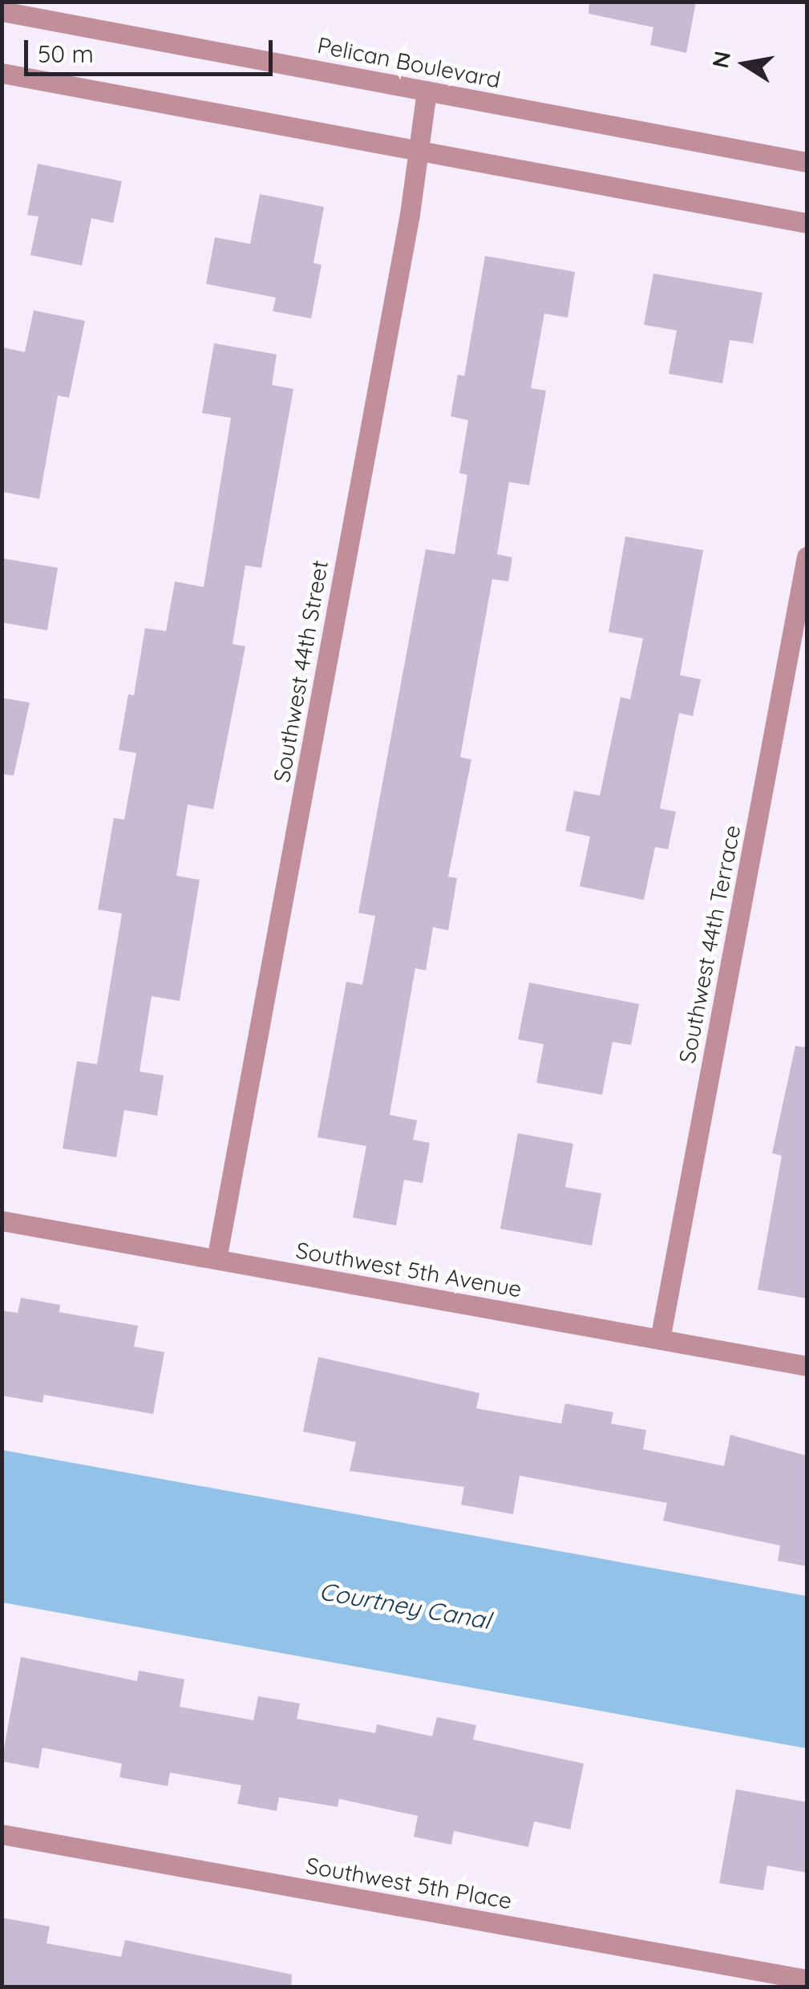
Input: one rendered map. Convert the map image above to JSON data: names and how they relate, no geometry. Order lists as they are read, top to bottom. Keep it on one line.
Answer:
{"streets":{"street":["Pelican Boulevard","Southwest 44th Street","Southwest 44th Terrace","Southwest 5th Avenue","Southwest 5th Place"]},"crossings":[["Pelican Boulevard","Southwest 44th Street"],["Southwest 44th Street","Southwest 5th Avenue"],["Southwest 44th Terrace","Southwest 5th Avenue"]],"water":["Courtney Canal"],"scale_bar":"50 m","north":"left"}
